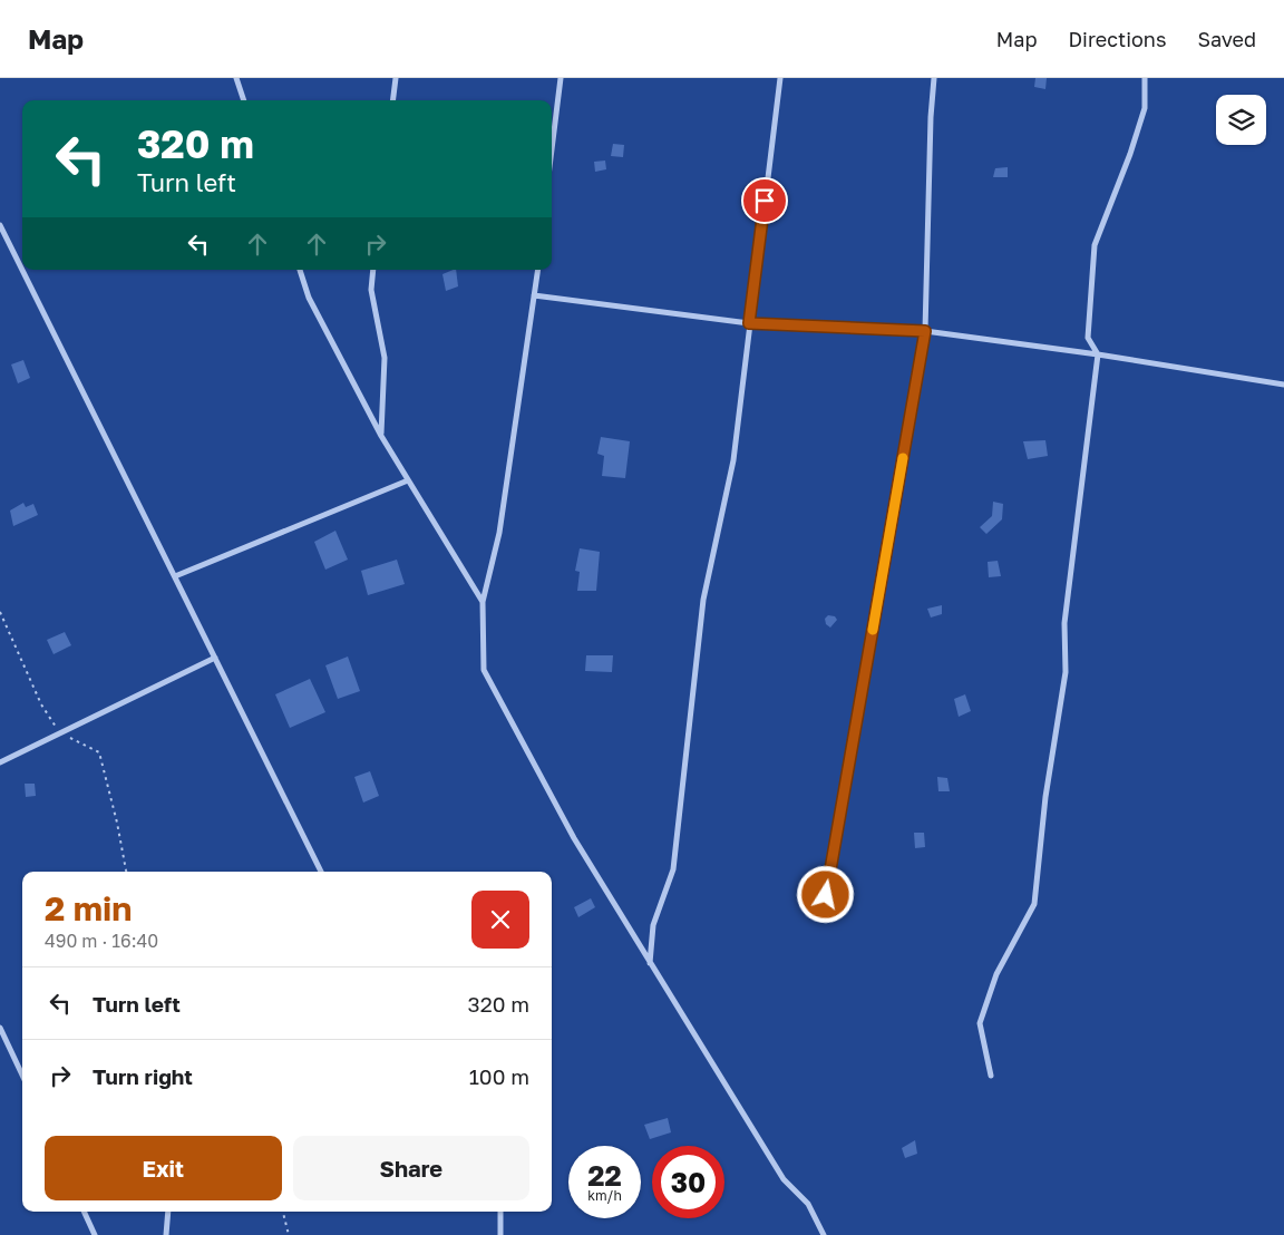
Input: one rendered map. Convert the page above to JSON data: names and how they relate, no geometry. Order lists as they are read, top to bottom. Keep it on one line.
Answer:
{"page":{"header":"Map","nav":["Map","Directions","Saved"],"turn":["320 m","Turn left"],"heading":["2 min","490 m · 16:40"],"list":[{"name":"Turn left","value":"320 m"},{"name":"Turn right","value":"100 m"}],"buttons":["Exit","Share"],"speed":"22 km/h","limit":"30"}}
